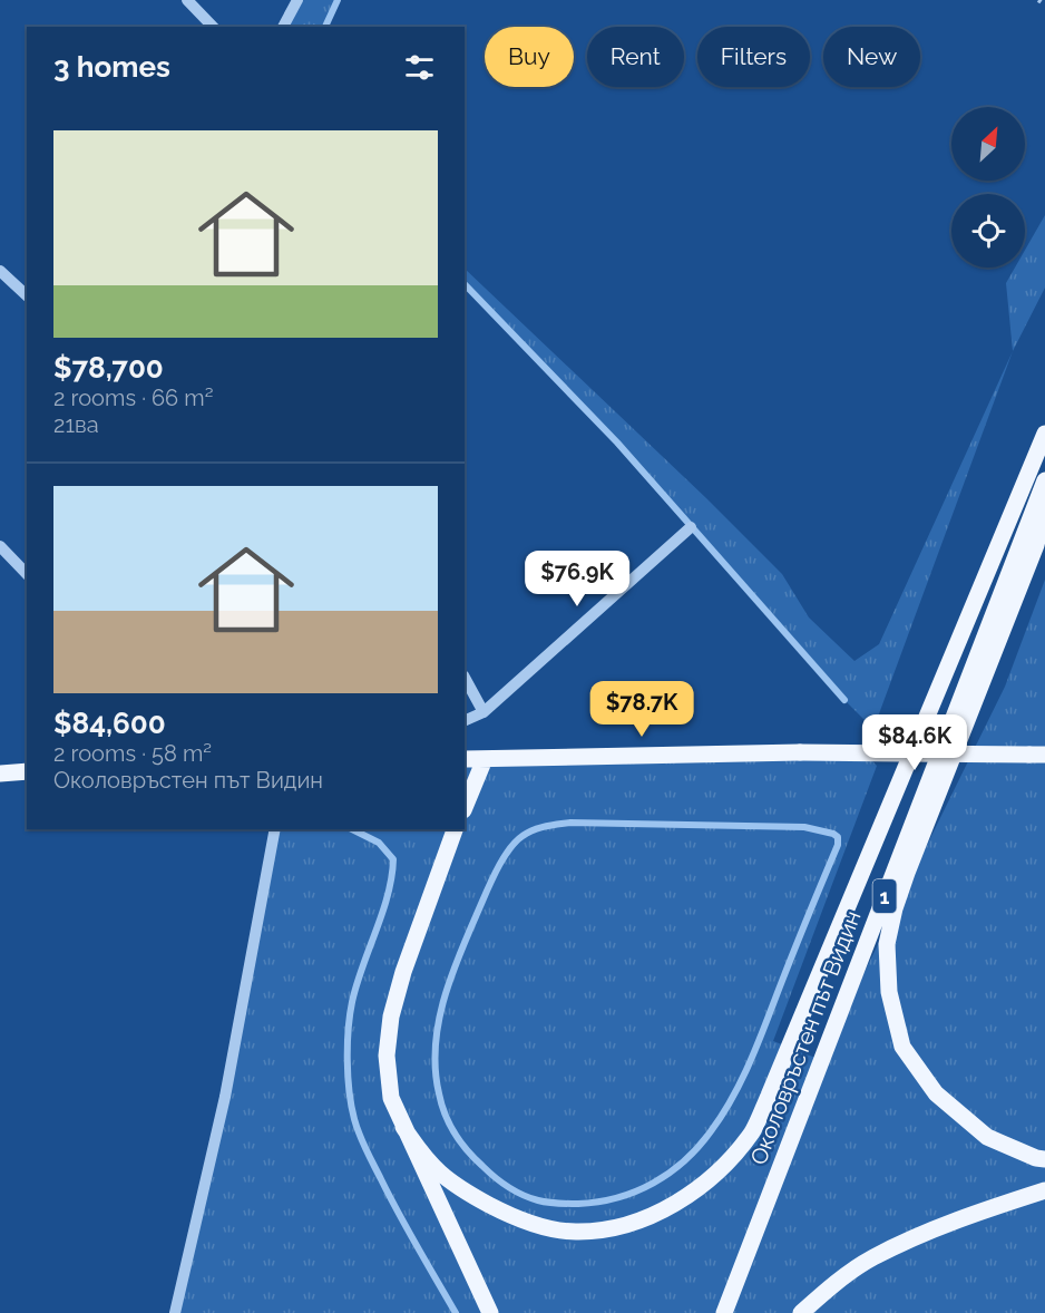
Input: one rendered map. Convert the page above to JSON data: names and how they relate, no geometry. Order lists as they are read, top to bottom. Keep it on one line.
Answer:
{"streets":{"main road":["1","Околовръстен път Видин"]},"north":"top right","page":{"chip":["Buy","Rent","Filters","New"],"heading":"3 homes","list":[{"name":"$78,700","note":"2 rooms · 66 m² · 21ва"},{"name":"$84,600","note":"2 rooms · 58 m² · Околовръстен път Видин"}],"price":["$76.9K","$78.7K","$84.6K"]}}
